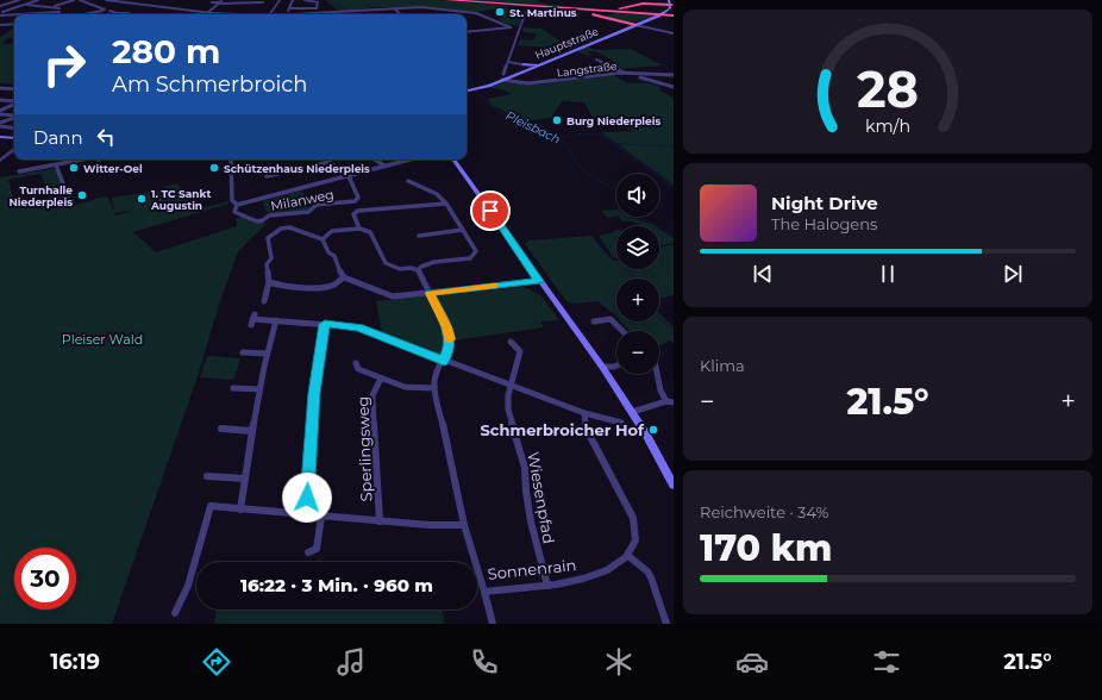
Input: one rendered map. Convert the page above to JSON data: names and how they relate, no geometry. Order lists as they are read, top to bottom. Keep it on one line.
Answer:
{"streets":{"main road":["Hauptstraße"],"street":["Langstraße","Milanweg","Sperlingsweg","Wiesenpfad","Sonnenrain"]},"crossings":[["Hauptstraße","Langstraße"],["Wiesenpfad","Sonnenrain"]],"water":["Pleisbach"],"parks":["Pleiser Wald"],"places":["St. Martinus","Burg Niederpleis","Witter-Oel","Schützenhaus Niederpleis","Turnhalle Niederpleis","1. TC Sankt Augustin","Schmerbroicher Hof"],"page":{"turn":["280 m","Am Schmerbroich"],"then":"Dann","map_buttons":["+","−"],"song":["Night Drive","The Halogens"],"tile":["Klima",["Reichweite · 34%","170 km"]],"heat":["−","21.5°","+"],"limit":"30","trip":"16:22 · 3 Min. · 960 m","tabs":["16:19","21.5°"],"gauge":["28","km/h"]}}
